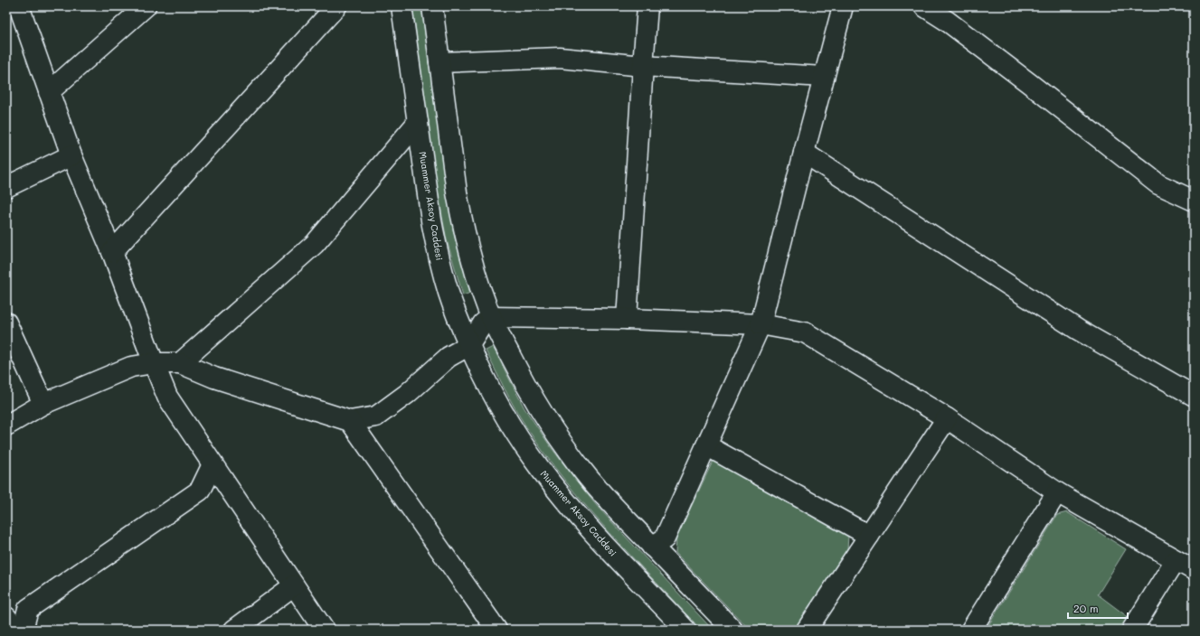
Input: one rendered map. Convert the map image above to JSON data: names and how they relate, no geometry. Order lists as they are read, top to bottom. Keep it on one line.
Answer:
{"streets":{"street":["Muammer Aksoy Caddesi"]},"scale_bar":"20 m"}
